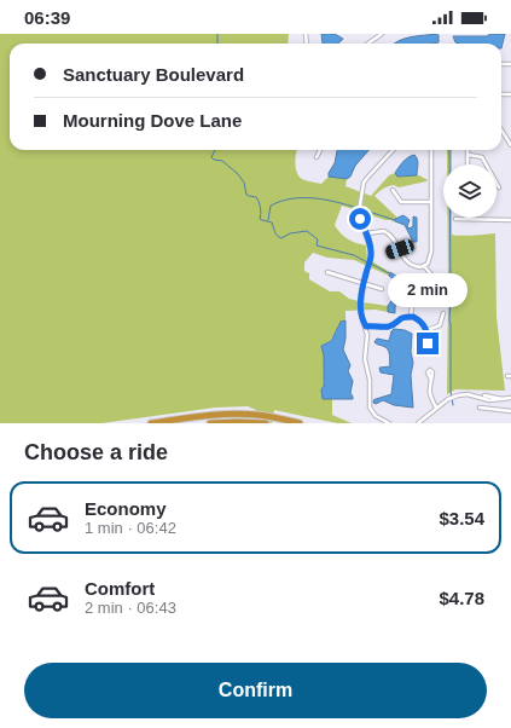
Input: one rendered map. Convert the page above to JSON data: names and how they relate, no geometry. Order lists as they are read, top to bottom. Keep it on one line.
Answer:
{"page":{"status":"06:39","banner":["Sanctuary Boulevard","Mourning Dove Lane"],"bubble":"2 min","heading":"Choose a ride","list":[{"name":"Economy","note":"1 min · 06:42","value":"$3.54"},{"name":"Comfort","note":"2 min · 06:43","value":"$4.78"}],"buttons":"Confirm"}}
